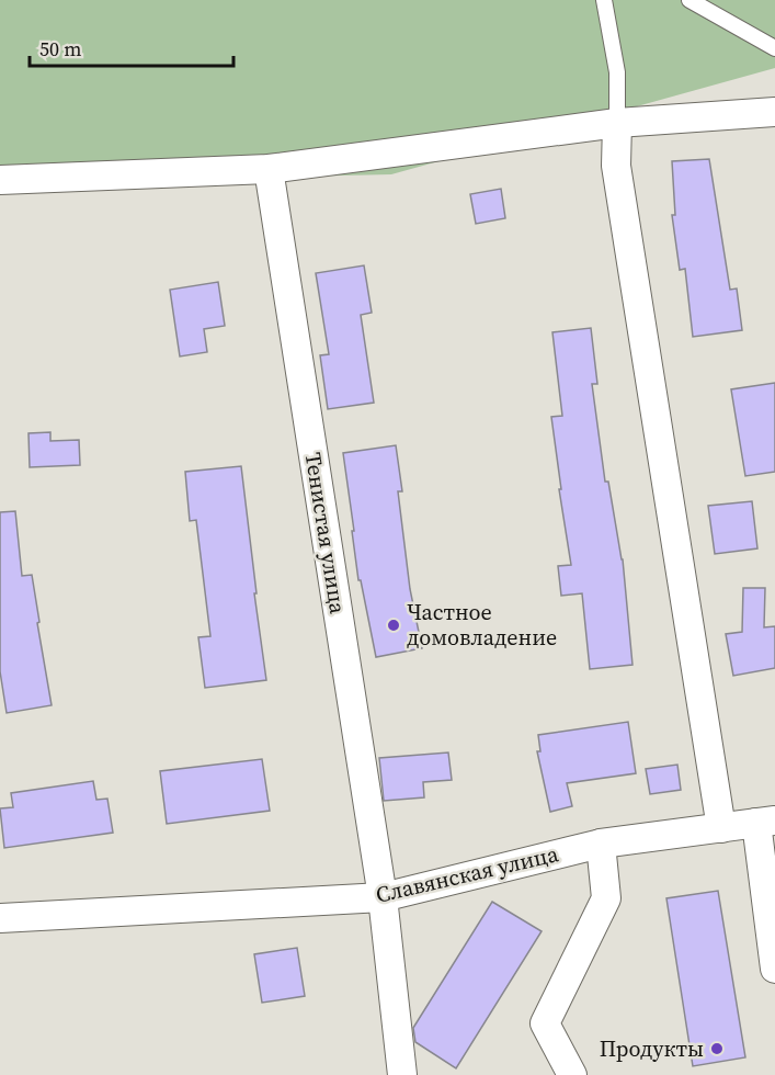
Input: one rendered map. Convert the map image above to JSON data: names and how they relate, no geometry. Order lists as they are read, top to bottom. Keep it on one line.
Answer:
{"streets":{"street":["Тенистая улица","Славянская улица"]},"crossings":[["Тенистая улица","Славянская улица"]],"places":["Частное домовладение","Продукты"],"scale_bar":"50 m"}
